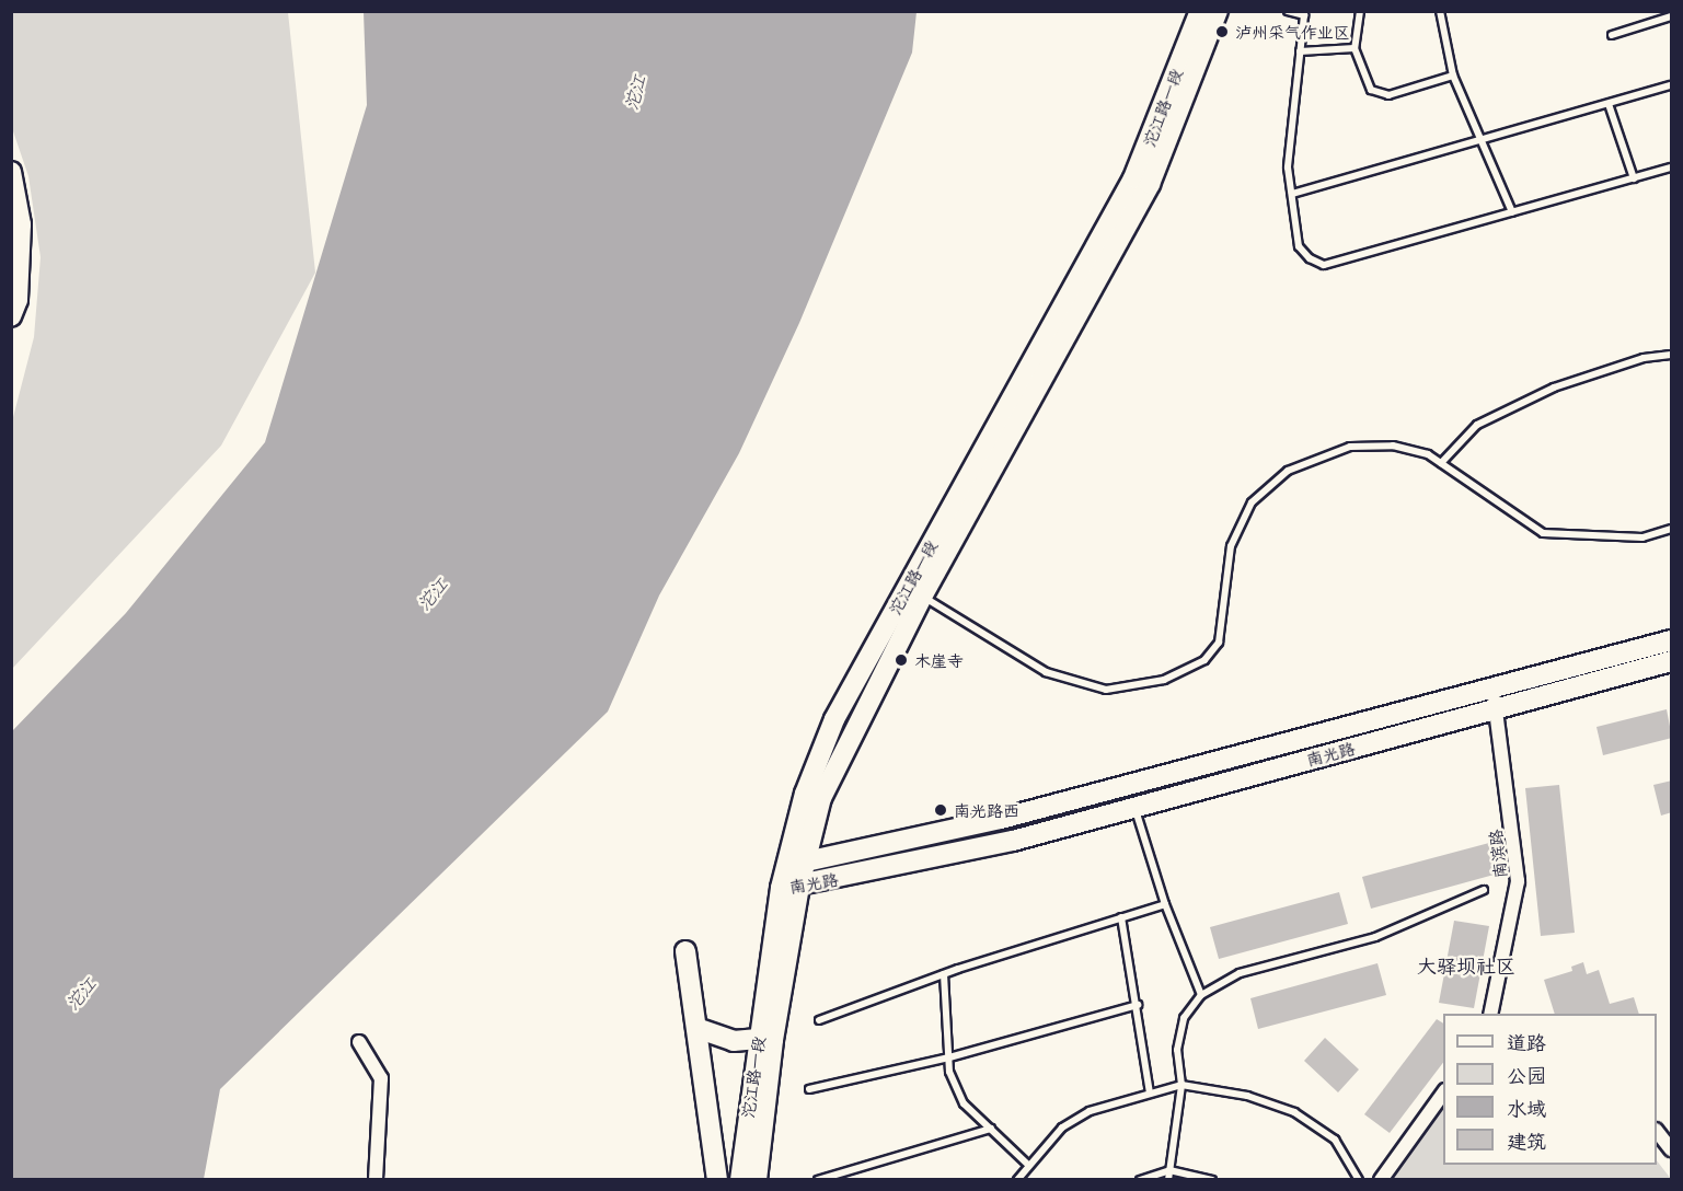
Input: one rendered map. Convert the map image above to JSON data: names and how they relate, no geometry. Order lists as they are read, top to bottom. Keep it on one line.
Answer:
{"streets":{"street":["沱江路一段","南光路","南滨路"]},"crossings":[["沱江路一段","南光路"],["南光路","南滨路"]],"districts":["大驿坝社区"],"water":["沱江"],"places":["泸州采气作业区","木崖寺","南光路西"],"legend":["道路","公园","水域","建筑"]}
